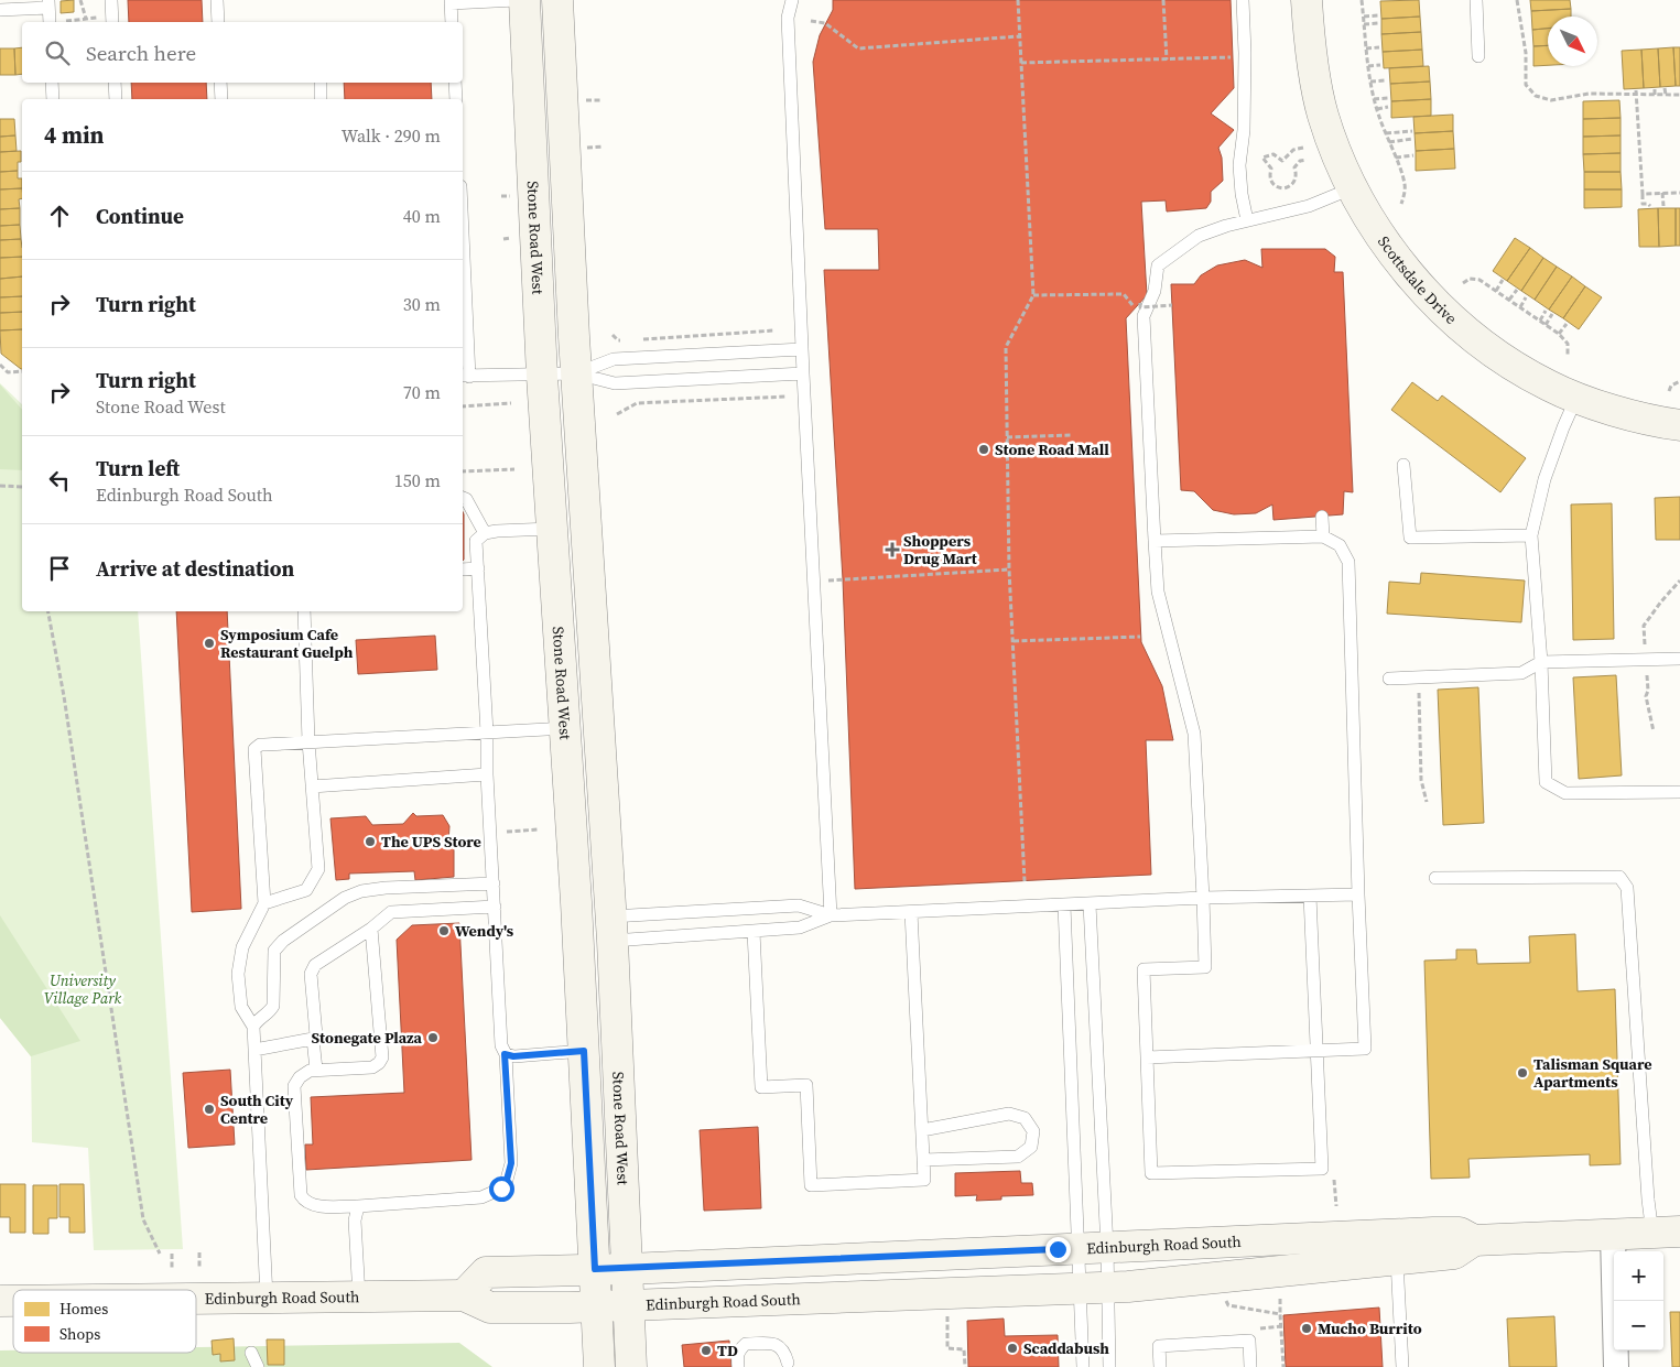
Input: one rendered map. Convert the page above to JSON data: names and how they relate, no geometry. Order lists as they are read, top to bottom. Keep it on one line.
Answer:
{"streets":{"main road":["Stone Road West","Scottsdale Drive","Edinburgh Road South"]},"crossings":[["Stone Road West","Edinburgh Road South"]],"parks":["University Village Park"],"places":{"other":["Stone Road Mall","Symposium Cafe Restaurant Guelph","The UPS Store","Wendy's","Stonegate Plaza","Talisman Square Apartments","South City Centre","Mucho Burrito","Scaddabush","TD"],"health":["Shoppers Drug Mart"]},"legend":["Homes","Shops"],"north":"bottom right","page":{"search":"Search here","heading":["4 min","Walk · 290 m"],"list":[["Continue","40 m"],["Turn right","30 m"],["Turn right","Stone Road West","70 m"],["Turn left","Edinburgh Road South","150 m"],"Arrive at destination"],"map_buttons":["+","−"]}}
